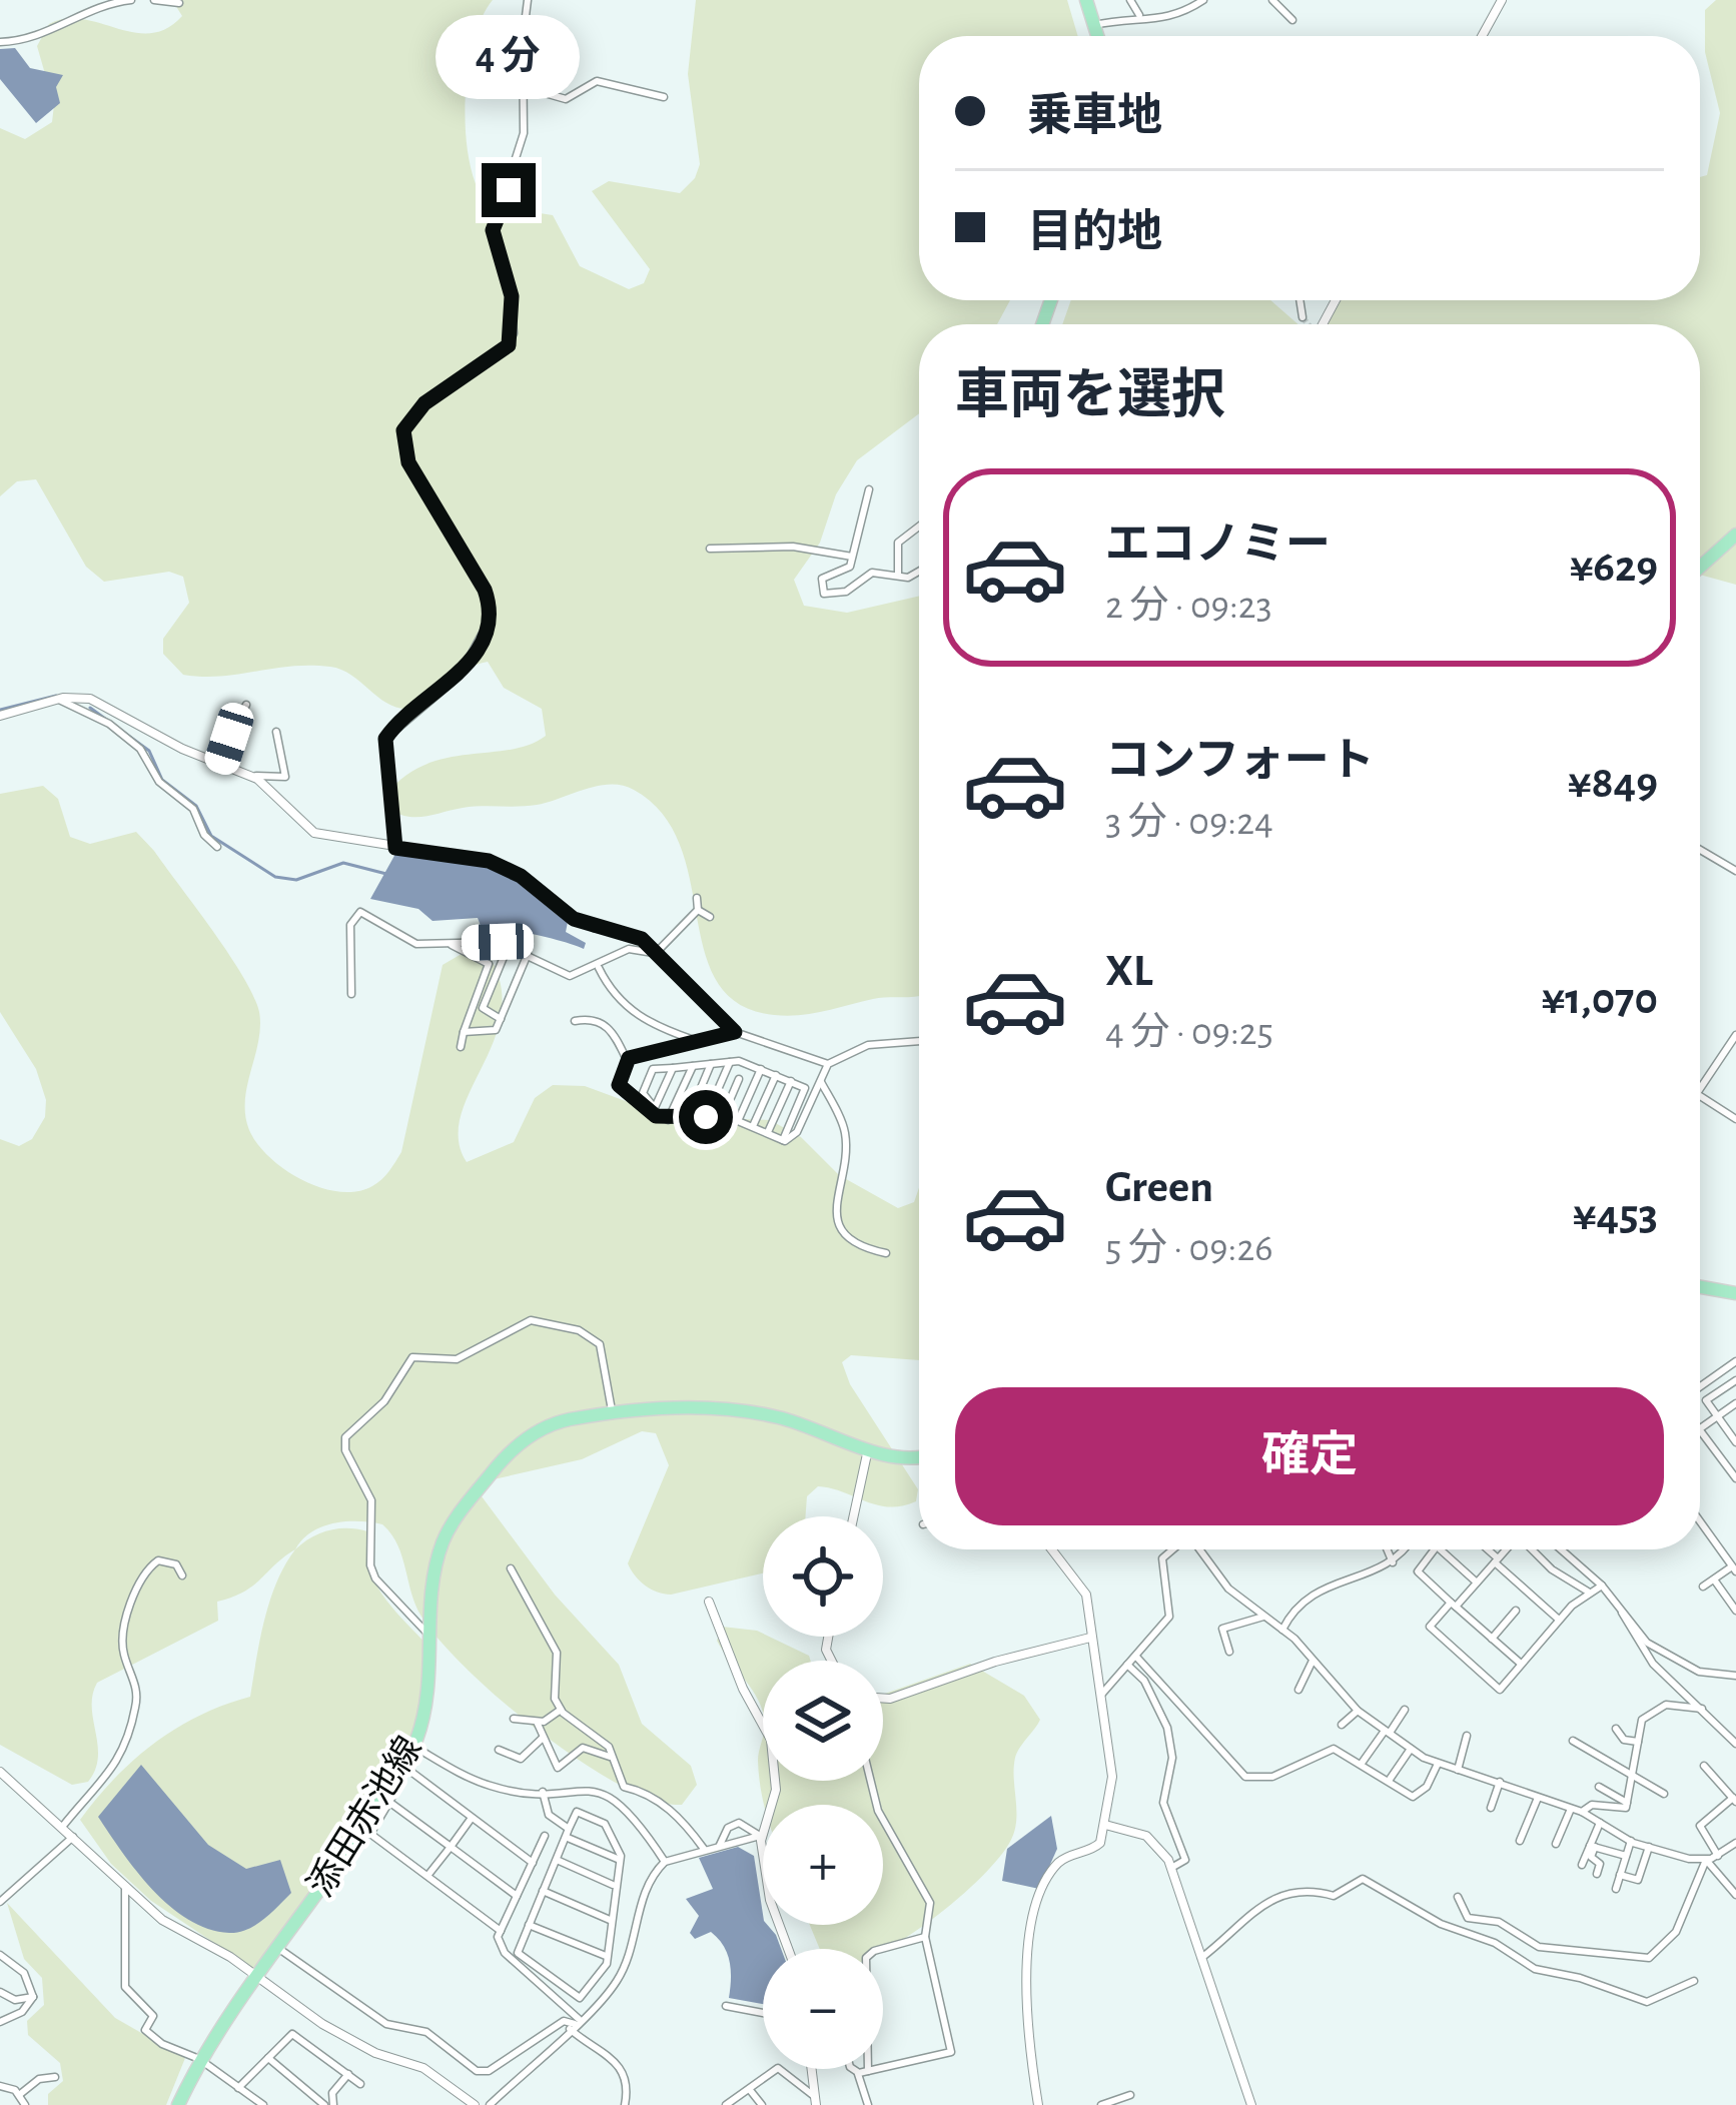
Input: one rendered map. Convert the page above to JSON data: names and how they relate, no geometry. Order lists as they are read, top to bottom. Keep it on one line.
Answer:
{"streets":{"main road":["添田赤池線"]},"page":{"bubble":"4 分","banner":["乗車地","目的地"],"heading":"車両を選択","list":[{"name":"エコノミー","note":"2 分 · 09:23","value":"¥629"},{"name":"コンフォート","note":"3 分 · 09:24","value":"¥849"},{"name":"XL","note":"4 分 · 09:25","value":"¥1,070"},{"name":"Green","note":"5 分 · 09:26","value":"¥453"}],"buttons":"確定","map_buttons":["+","−"]}}
